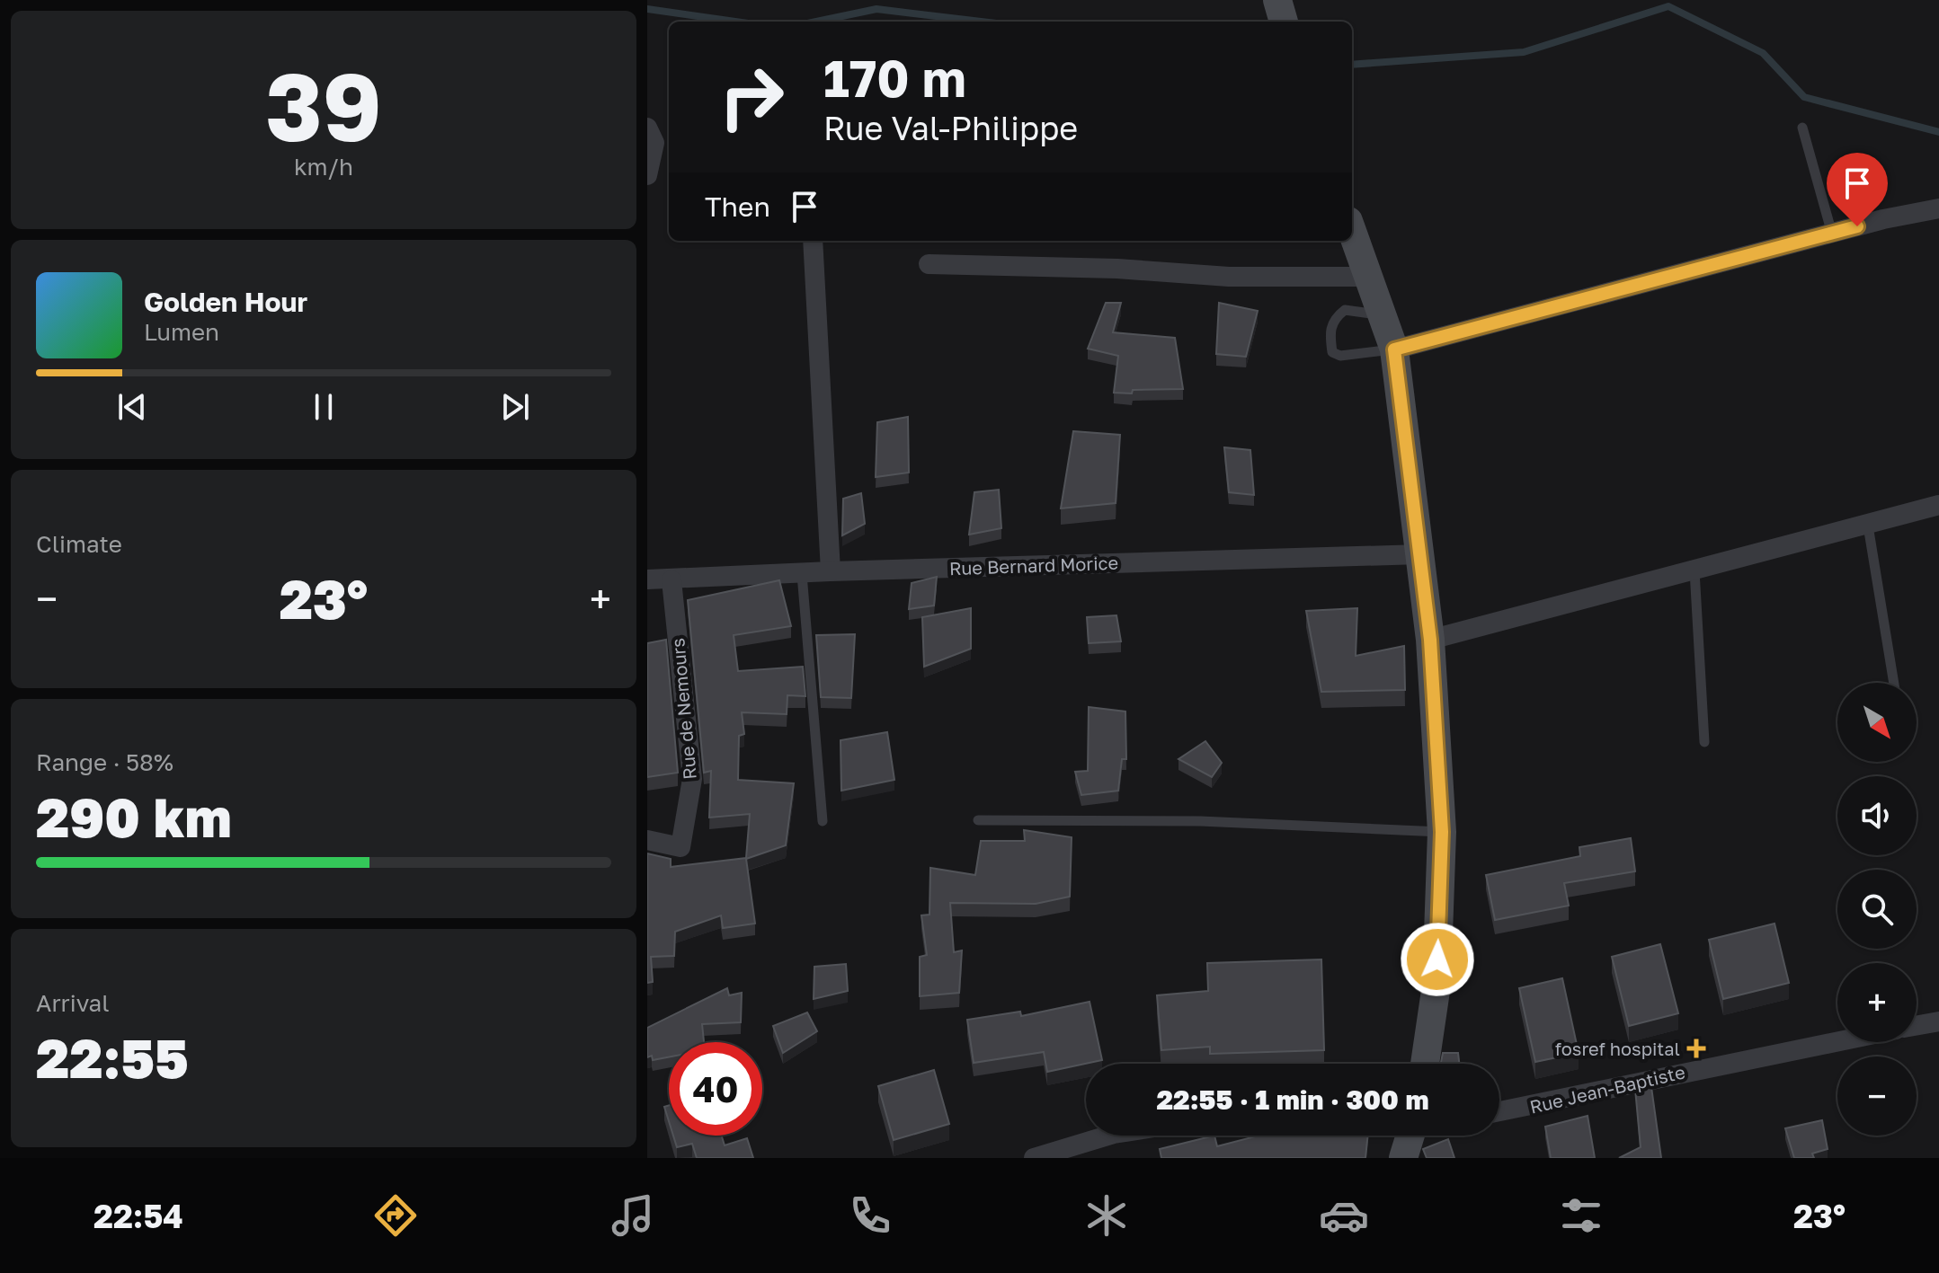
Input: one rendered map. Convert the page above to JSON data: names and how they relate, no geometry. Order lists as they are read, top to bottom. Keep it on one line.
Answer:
{"streets":{"street":["Rue Bernard Morice","Rue de Nemours","Rue Jean-Baptiste"]},"crossings":[["Rue Bernard Morice","Rue de Nemours"]],"places":{"health":["fosref hospital"]},"north":"bottom right","page":{"tile":[["39","km/h"],"Climate",["Range · 58%","290 km"],["Arrival","22:55"]],"turn":["170 m","Rue Val-Philippe"],"then":"Then","song":["Golden Hour","Lumen"],"heat":["−","23°","+"],"map_buttons":["+","−"],"limit":"40","trip":"22:55 · 1 min · 300 m","tabs":["22:54","23°"]}}
